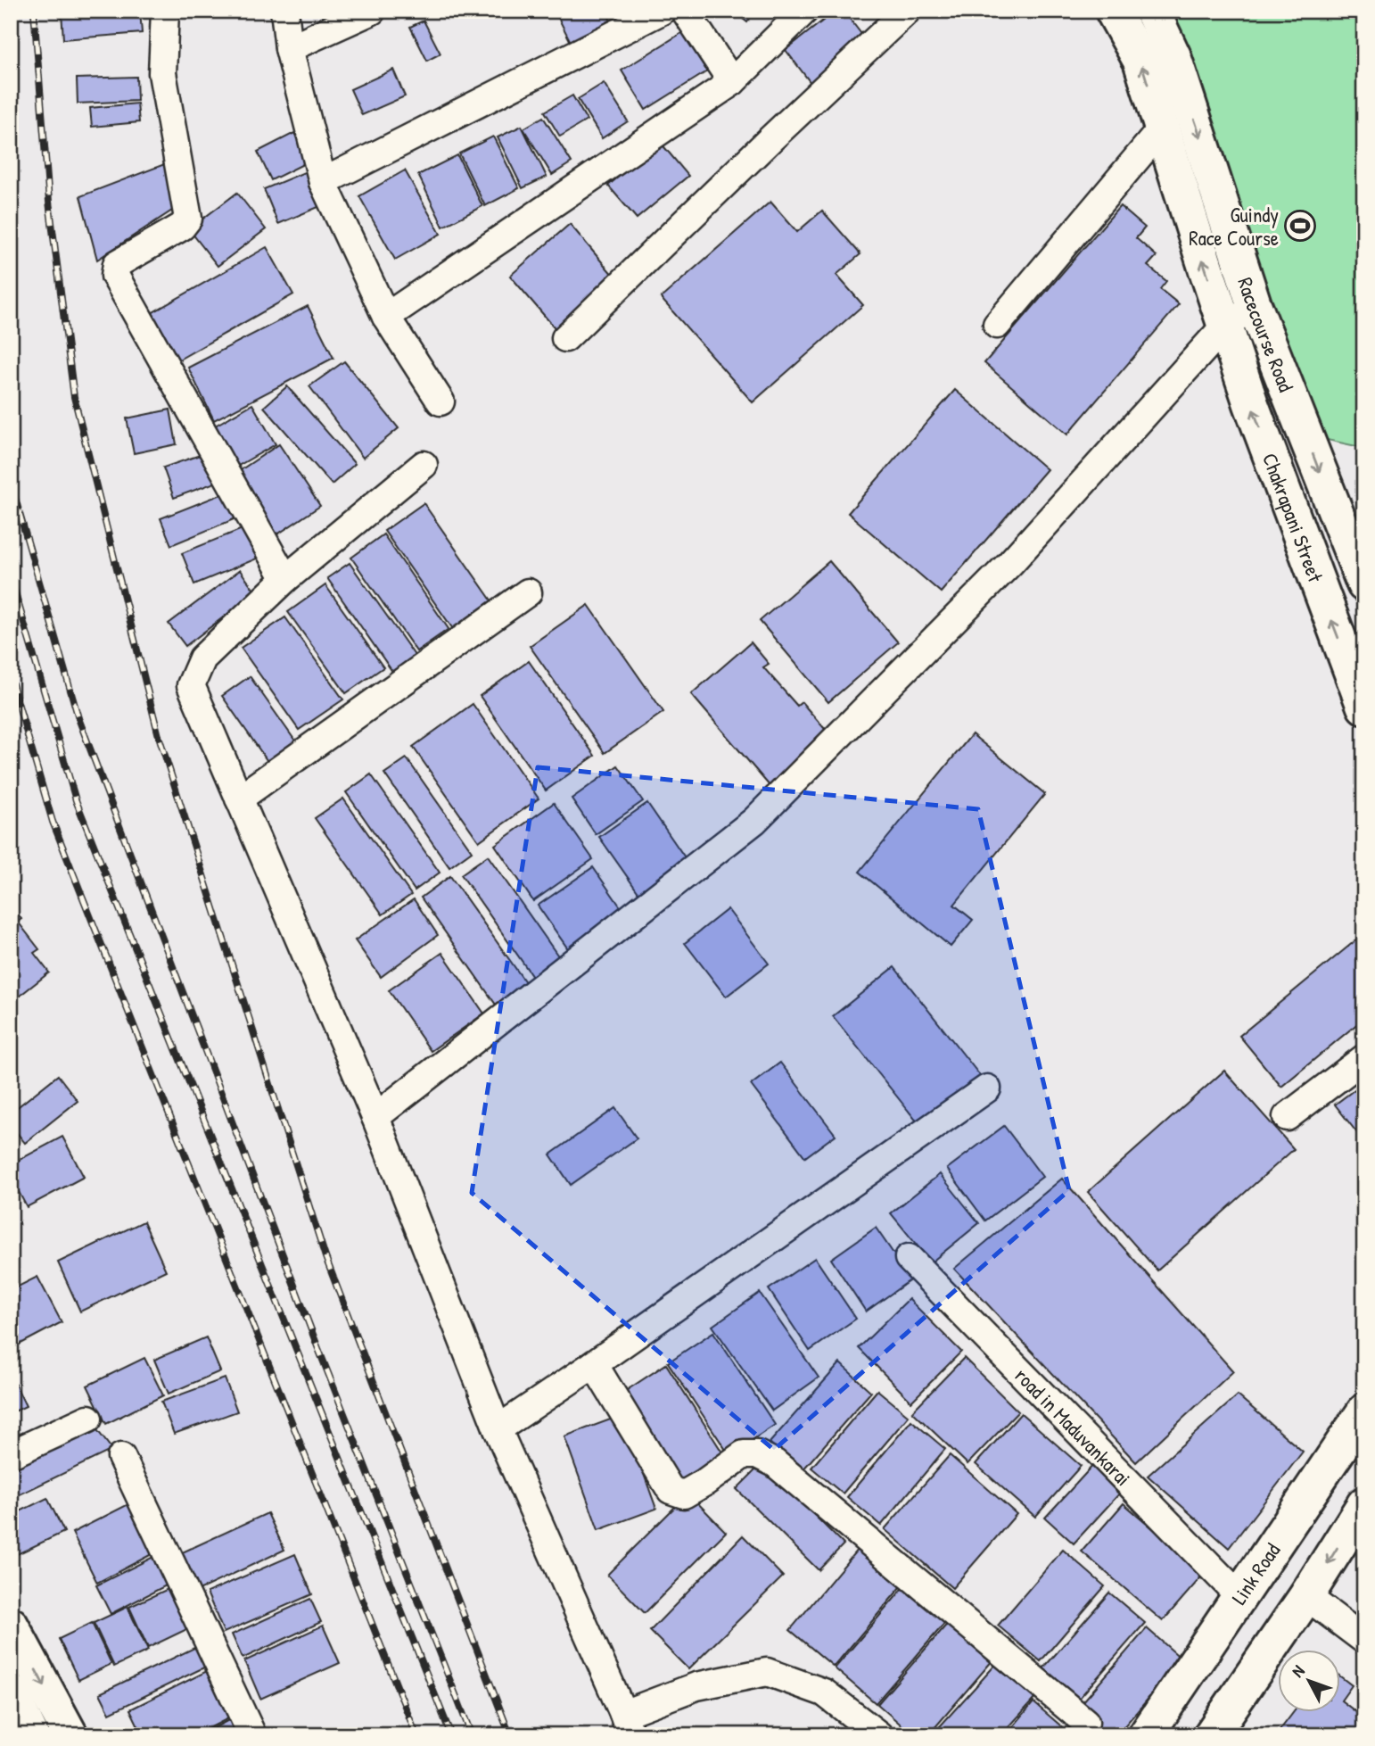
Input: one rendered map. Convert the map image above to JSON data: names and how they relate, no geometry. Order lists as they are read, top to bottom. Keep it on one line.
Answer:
{"streets":{"main road":["Racecourse Road","Chakrapani Street","Link Road"],"street":["road in Maduvankarai"]},"crossings":[["Racecourse Road","Chakrapani Street"],["road in Maduvankarai","Link Road"]],"one_way":["Chakrapani Street"],"places":{"sports":["Guindy Race Course"]},"north":"top left"}
